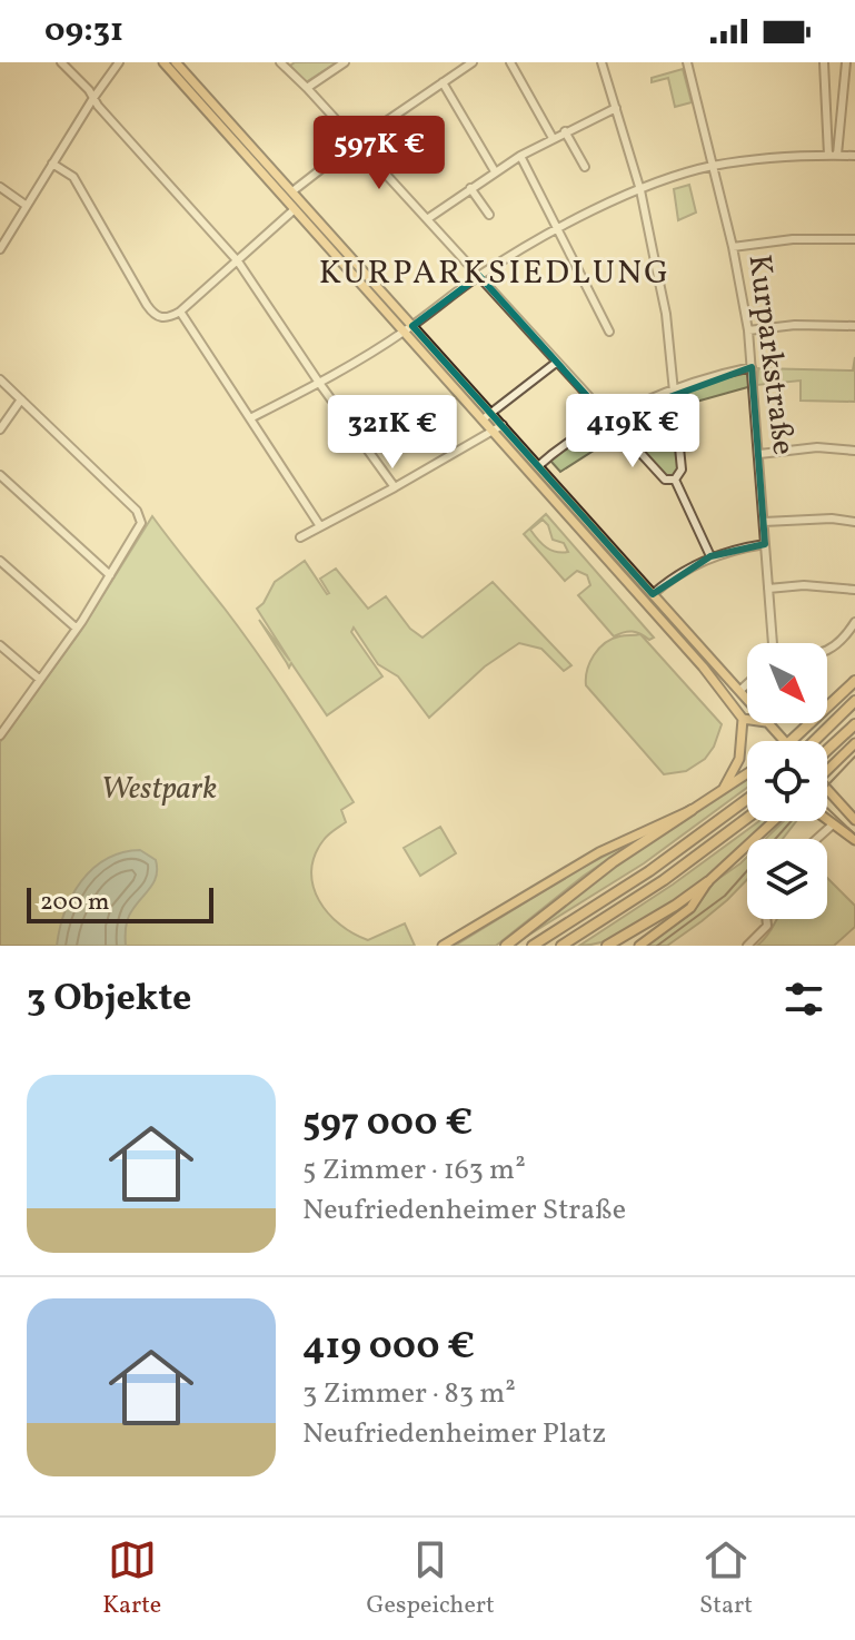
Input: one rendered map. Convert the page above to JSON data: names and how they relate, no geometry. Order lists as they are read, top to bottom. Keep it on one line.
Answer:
{"streets":{"street":["Kurparkstraße"]},"districts":["KURPARKSIEDLUNG"],"parks":["Westpark"],"scale_bar":"200 m","north":"bottom right","page":{"status":"09:31","price":["597K €","419K €","321K €"],"scale":"200 m","heading":"3 Objekte","list":[{"name":"597 000 €","note":"5 Zimmer · 163 m² · Neufriedenheimer Straße"},{"name":"419 000 €","note":"3 Zimmer · 83 m² · Neufriedenheimer Platz"}],"tabs":["Karte","Gespeichert","Start"]}}
